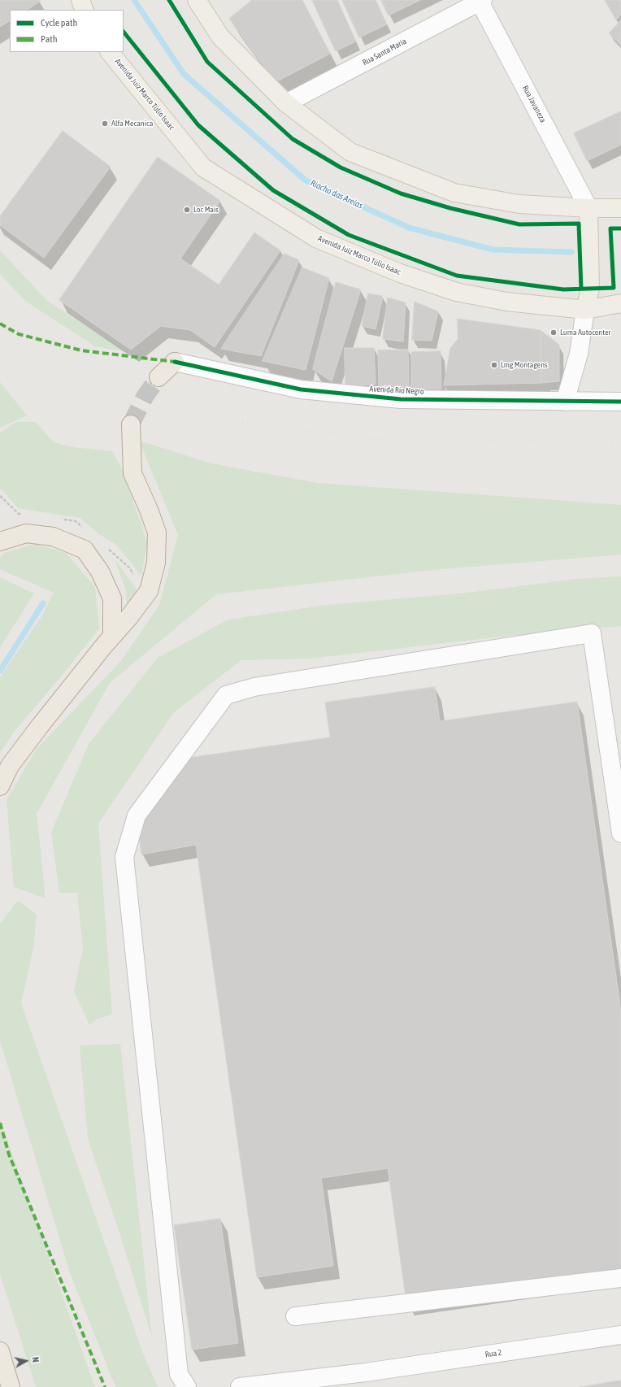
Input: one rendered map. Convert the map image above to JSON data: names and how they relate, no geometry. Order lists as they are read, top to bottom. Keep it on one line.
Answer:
{"streets":{"main road":["Avenida Juiz Marco Túlio Isaac"],"street":["Rua Santa Maria","Rua Javaneza","Avenida Rio Negro","Rua 2"]},"crossings":[["Rua Santa Maria","Rua Javaneza"]],"water":["Riacho das Areias"],"places":["Alfa Mecanica","Loc Mais","Luma Autocenter","Lmg Montagens"],"legend":["Cycle path","Path"],"north":"right"}
